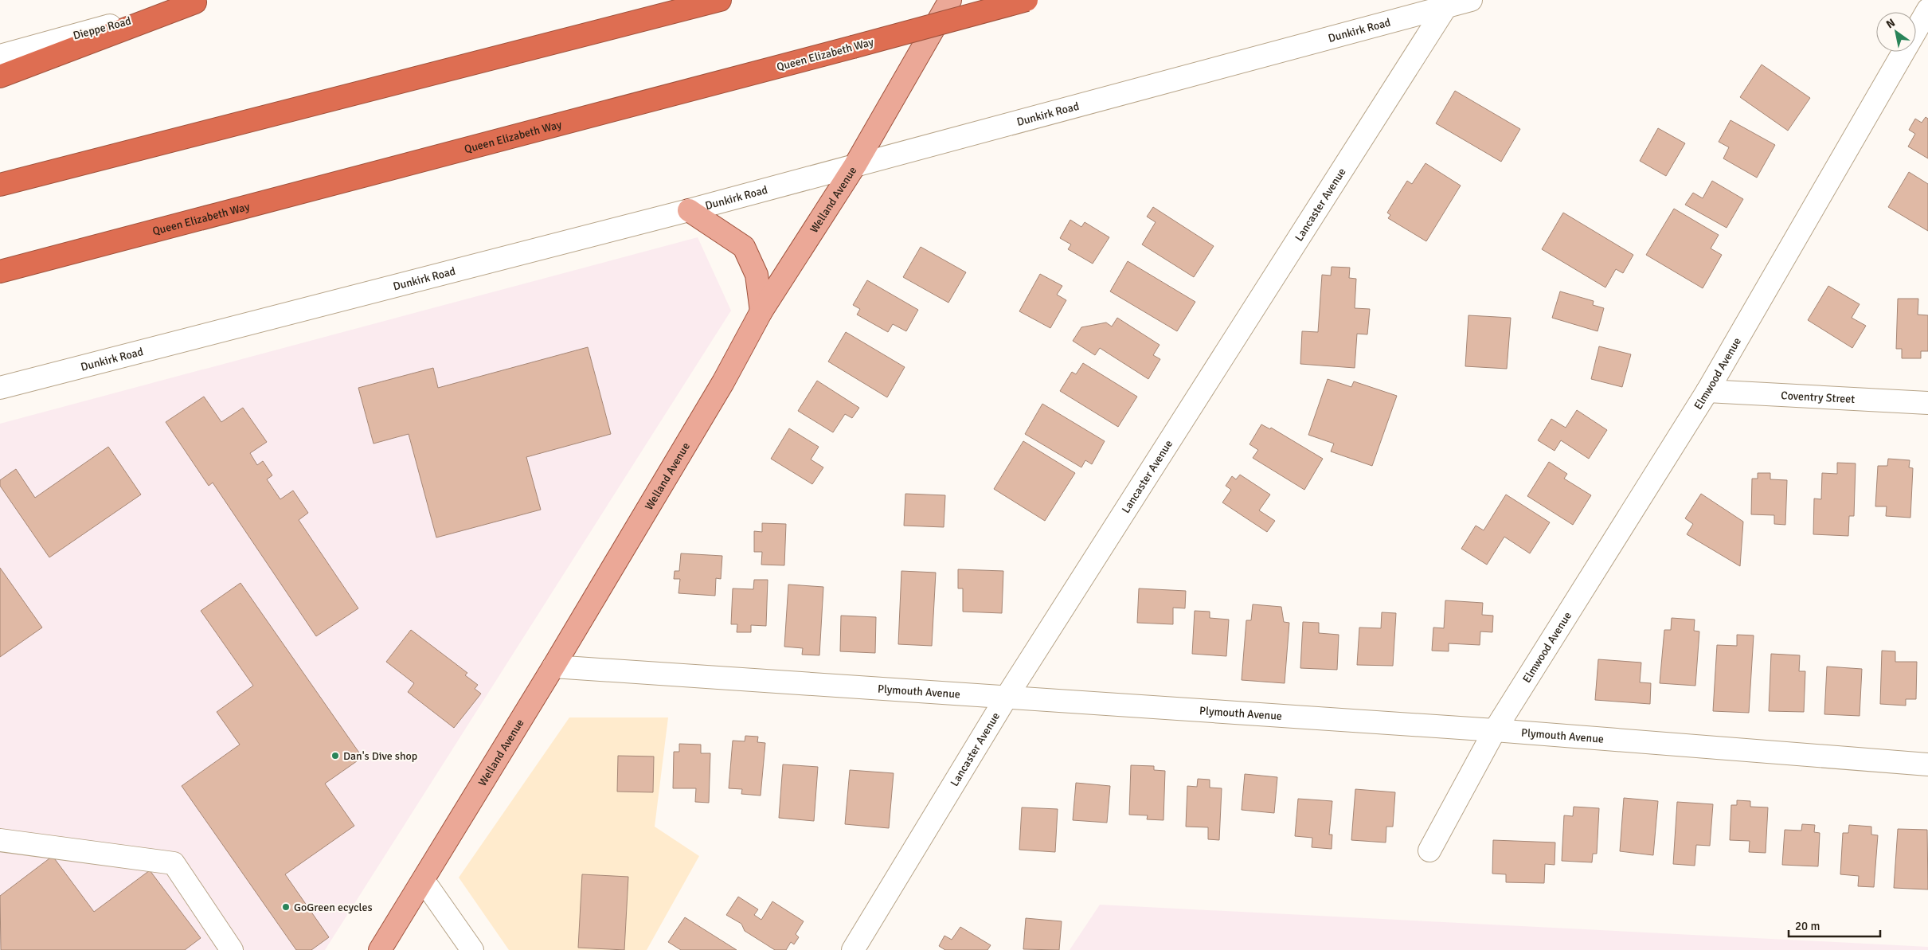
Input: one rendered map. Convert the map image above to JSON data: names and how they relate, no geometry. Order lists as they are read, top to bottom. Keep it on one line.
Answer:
{"streets":{"highway":["Queen Elizabeth Way"],"main road":["Welland Avenue"],"street":["Dieppe Road","Dunkirk Road","Lancaster Avenue","Elmwood Avenue","Coventry Street","Plymouth Avenue"]},"crossings":[["Dunkirk Road","Welland Avenue"],["Dunkirk Road","Lancaster Avenue"],["Welland Avenue","Plymouth Avenue"],["Lancaster Avenue","Plymouth Avenue"],["Elmwood Avenue","Coventry Street"],["Elmwood Avenue","Plymouth Avenue"]],"places":["Dan's Dive shop","GoGreen ecycles"],"scale_bar":"20 m","north":"top left"}
